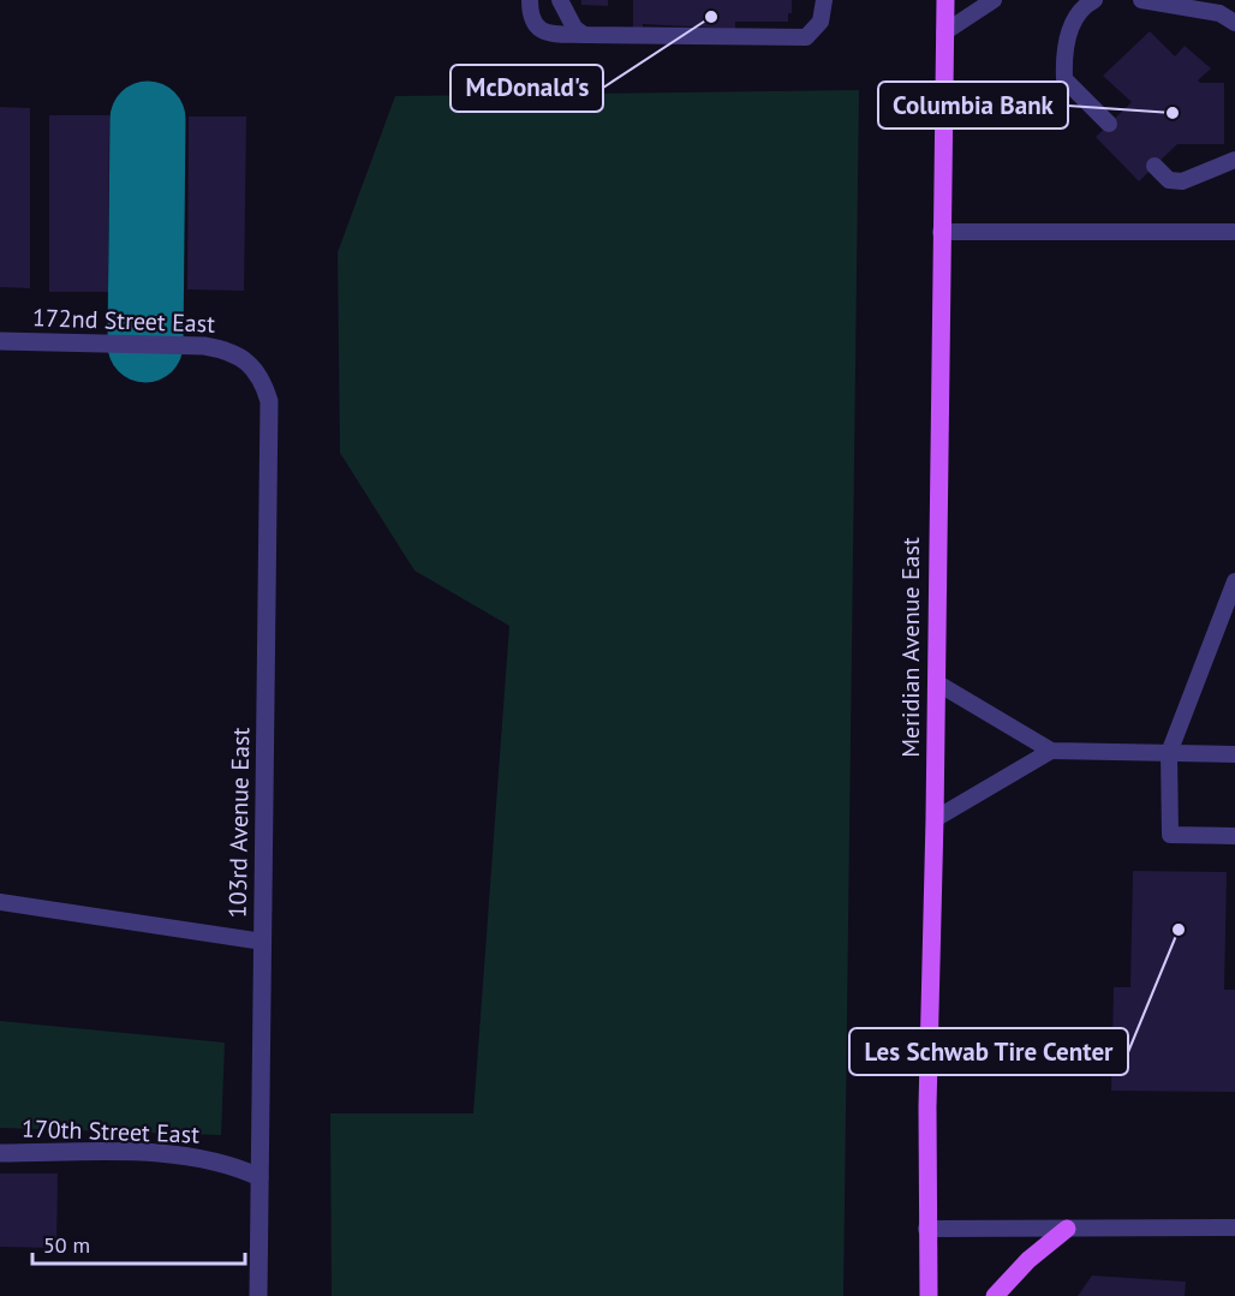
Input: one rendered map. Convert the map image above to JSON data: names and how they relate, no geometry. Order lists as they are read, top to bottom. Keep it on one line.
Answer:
{"streets":{"main road":["Meridian Avenue East"],"street":["172nd Street East","103rd Avenue East","170th Street East"]},"crossings":[["172nd Street East","103rd Avenue East"],["103rd Avenue East","170th Street East"]],"places":["McDonald's","Columbia Bank","Les Schwab Tire Center"],"scale_bar":"50 m"}
